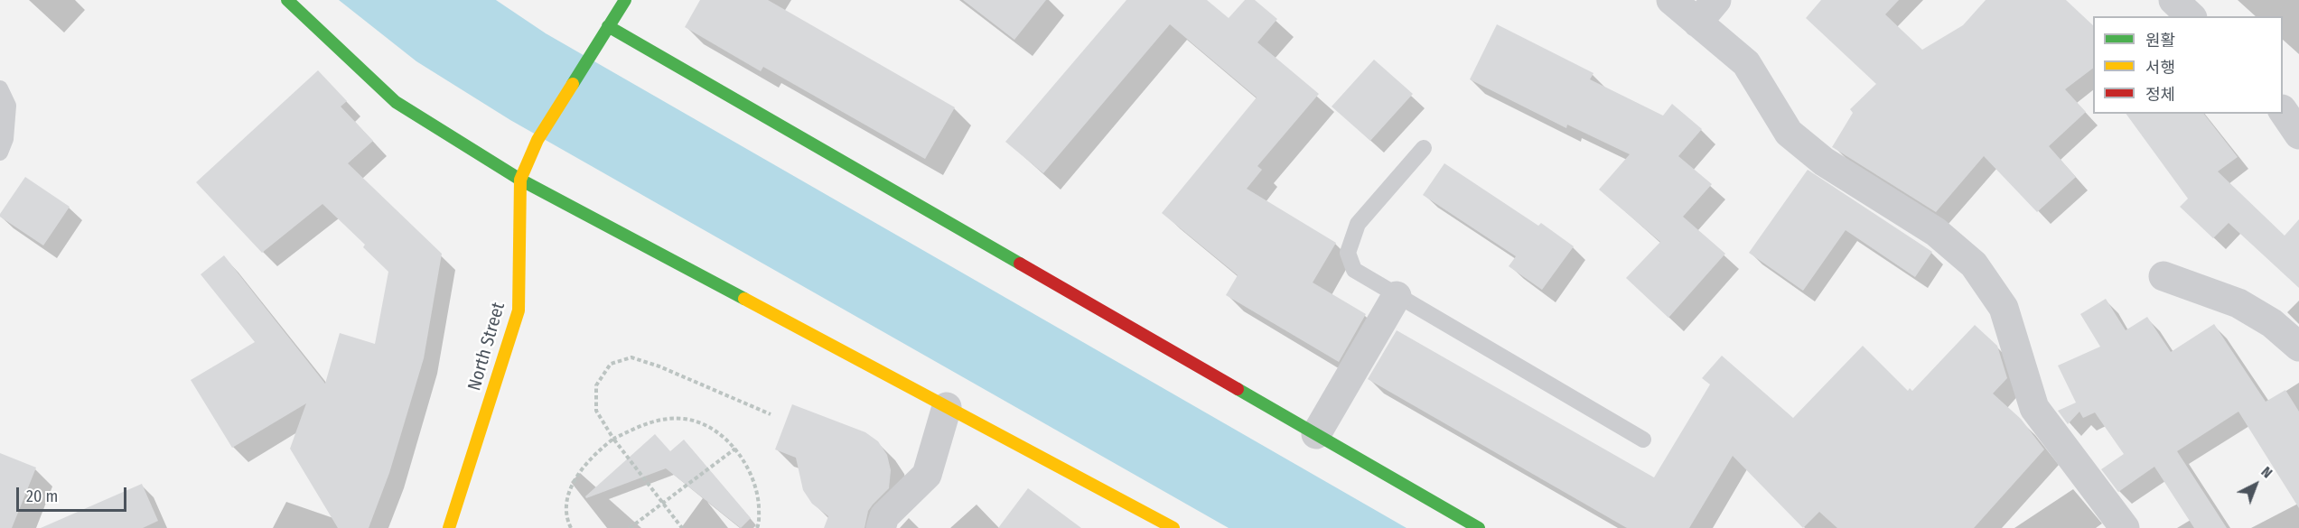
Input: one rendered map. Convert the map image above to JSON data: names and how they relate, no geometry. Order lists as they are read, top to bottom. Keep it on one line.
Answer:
{"streets":{"street":["North Street"]},"legend":["원활","서행","정체"],"scale_bar":"20 m","north":"top right"}
